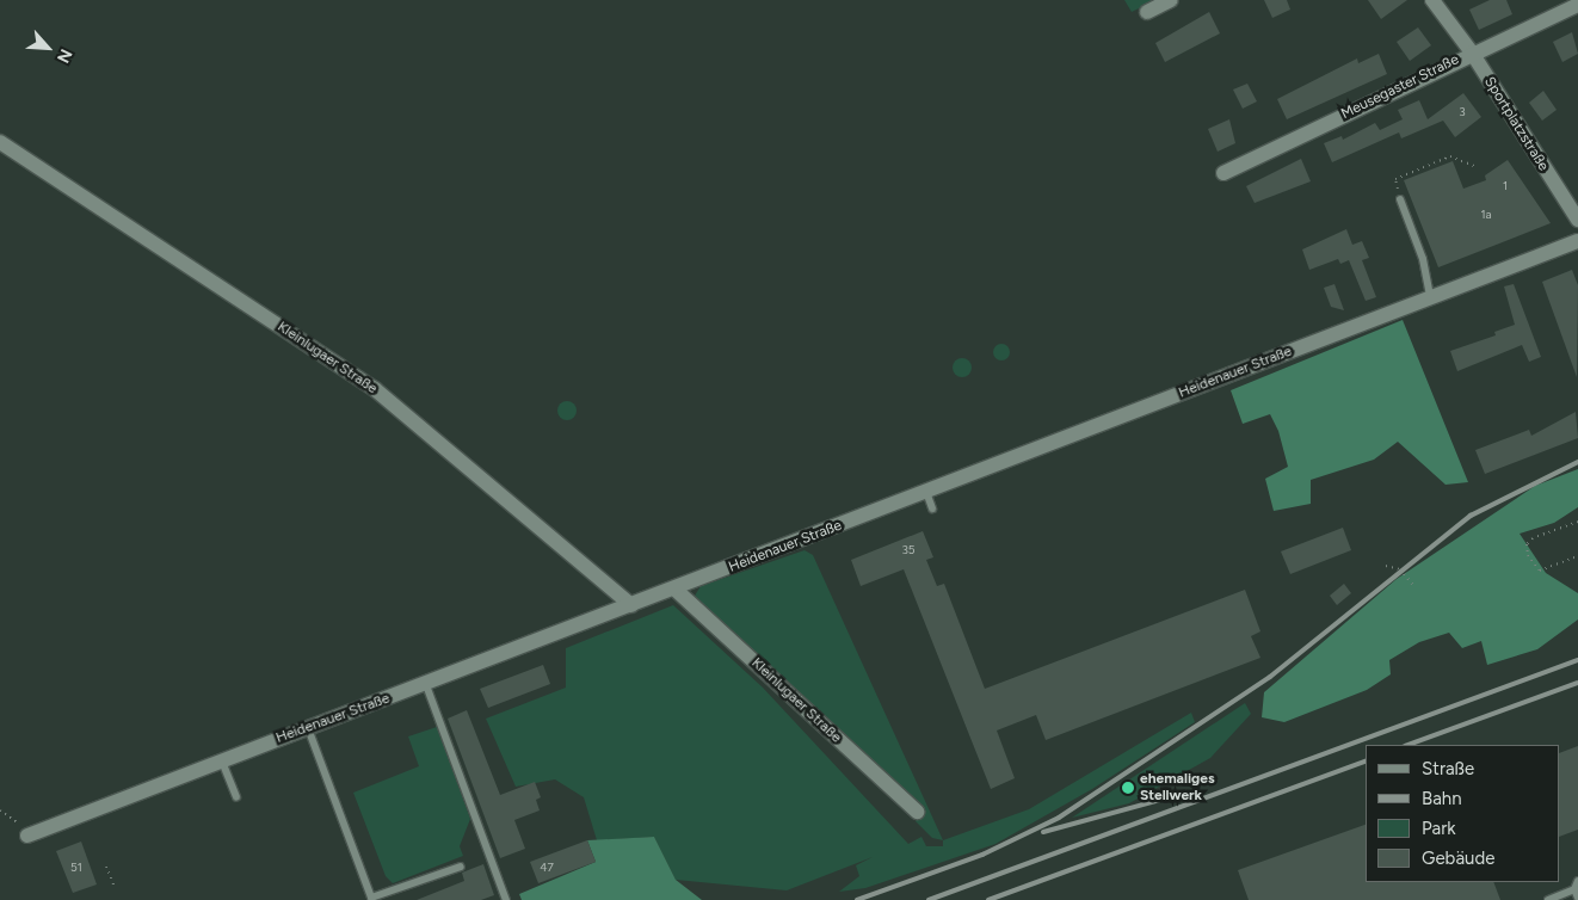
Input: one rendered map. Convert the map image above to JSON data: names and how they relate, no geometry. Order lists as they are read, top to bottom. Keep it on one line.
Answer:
{"streets":{"street":["Meusegaster Straße","Sportplatzstraße","Kleinlugaer Straße","Heidenauer Straße"]},"crossings":[["Meusegaster Straße","Sportplatzstraße"],["Kleinlugaer Straße","Heidenauer Straße"]],"places":["ehemaliges Stellwerk"],"house_numbers":["3","1","1a","35","51","47"],"legend":["Straße","Bahn","Park","Gebäude"],"north":"bottom right"}
